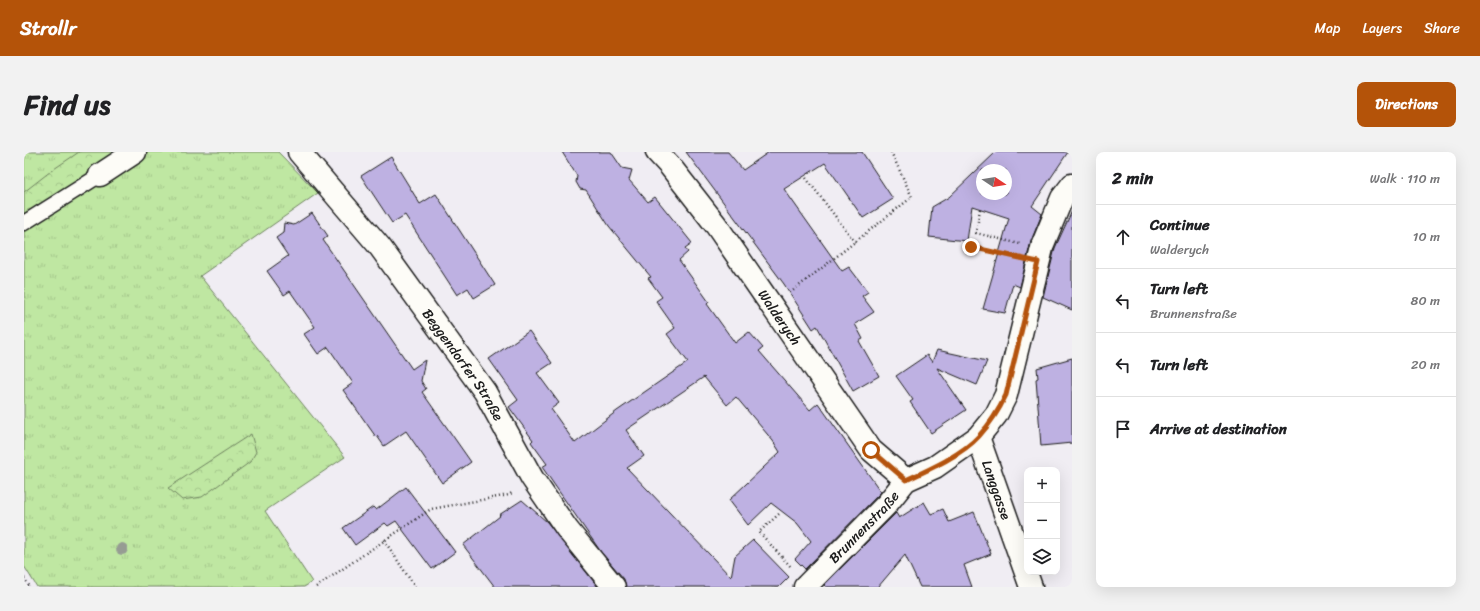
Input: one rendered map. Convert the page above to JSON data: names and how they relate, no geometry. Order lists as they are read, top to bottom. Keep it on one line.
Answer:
{"streets":{"street":["Walderych","Beggendorfer Straße","Langgasse","Brunnenstraße"]},"crossings":[["Walderych","Brunnenstraße"],["Langgasse","Brunnenstraße"]],"north":"right","page":{"header":"Strollr","nav":["Map","Layers","Share"],"title":"Find us","buttons":"Directions","heading":["2 min","Walk · 110 m"],"list":[["Continue","Walderych","10 m"],["Turn left","Brunnenstraße","80 m"],["Turn left","20 m"],"Arrive at destination"],"map_buttons":["+","−"]}}
